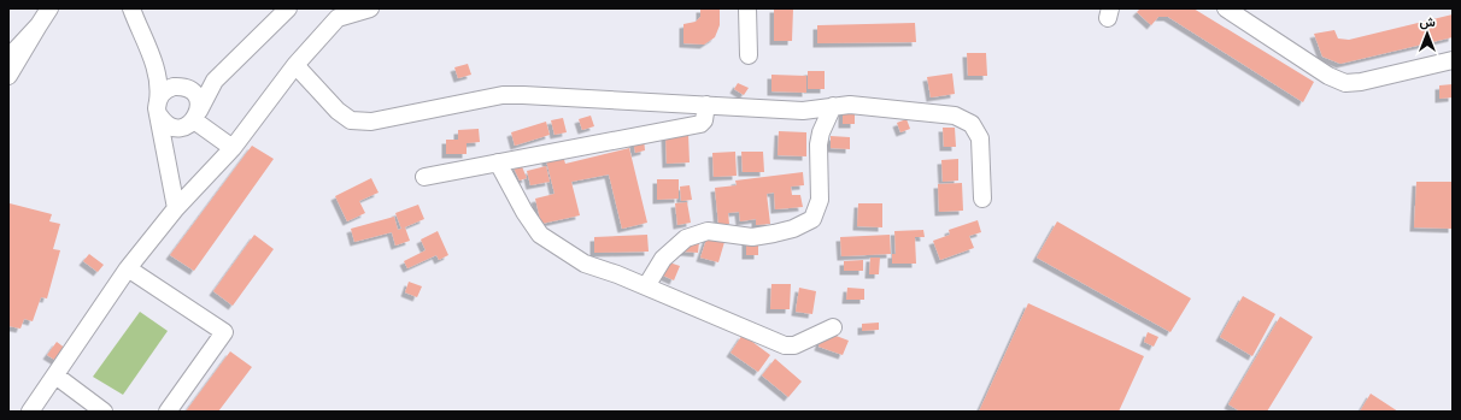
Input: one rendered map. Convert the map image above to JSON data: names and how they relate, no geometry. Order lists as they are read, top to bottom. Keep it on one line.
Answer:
{"north":"top"}
